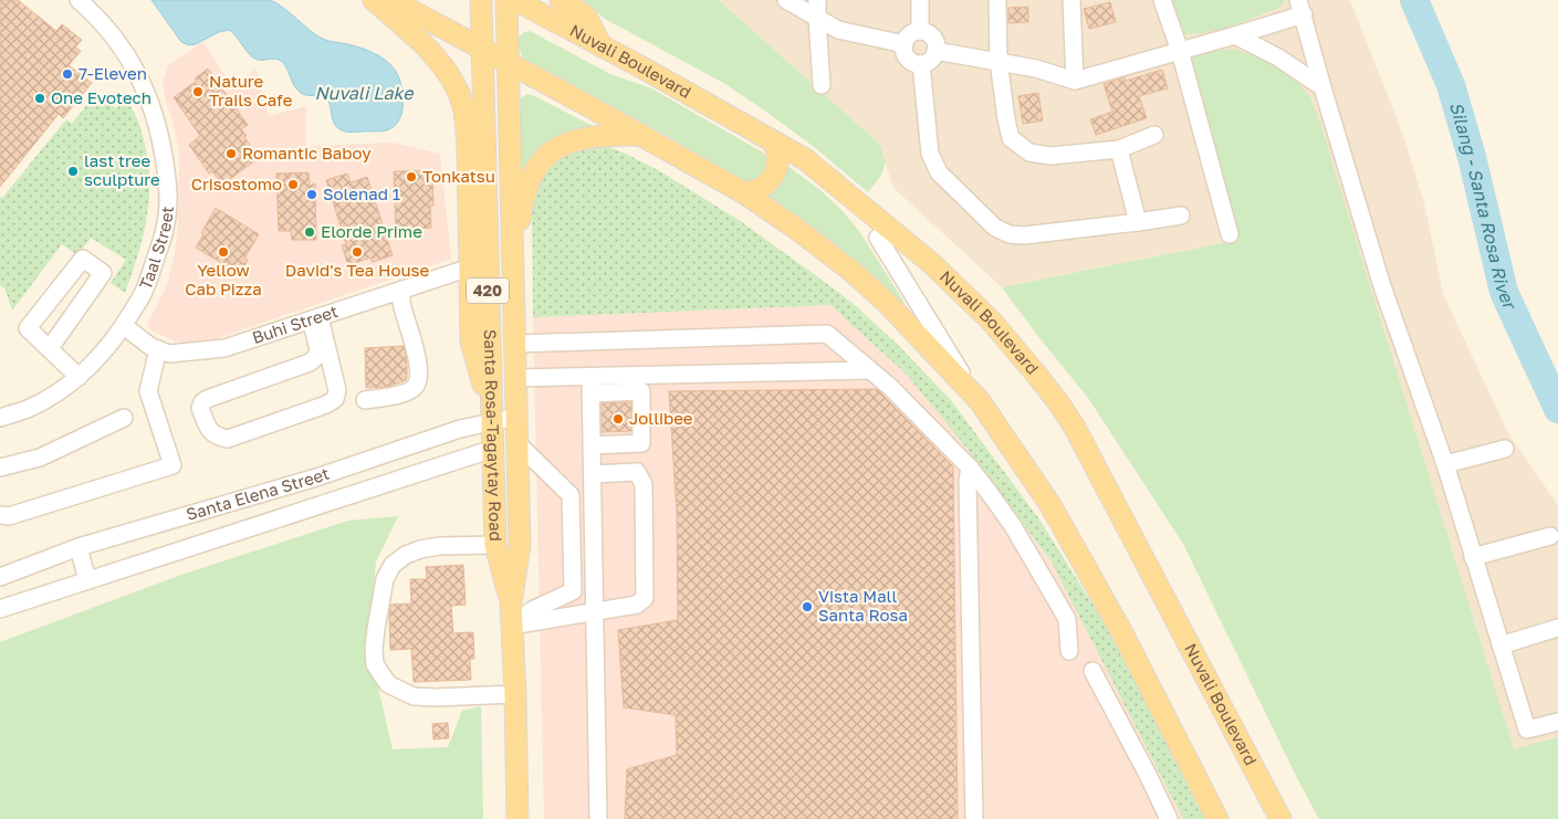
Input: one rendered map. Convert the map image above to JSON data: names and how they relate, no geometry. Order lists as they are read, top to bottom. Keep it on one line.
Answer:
{"streets":{"main road":["Nuvali Boulevard","420","Santa Rosa-Tagaytay Road"],"street":["Taal Street","Buhi Street","Santa Elena Street"]},"crossings":[["Taal Street","Buhi Street"],["Santa Rosa-Tagaytay Road","Santa Elena Street"]],"water":["Nuvali Lake","Silang - Santa Rosa River"],"places":["7-Eleven","Nature Trails Cafe","One Evotech","Romantic Baboy","last tree sculpture","Tonkatsu","Crisostomo","Solenad 1","Elorde Prime","Yellow Cab Pizza","David's Tea House","Jollibee","Vista Mall Santa Rosa"]}
